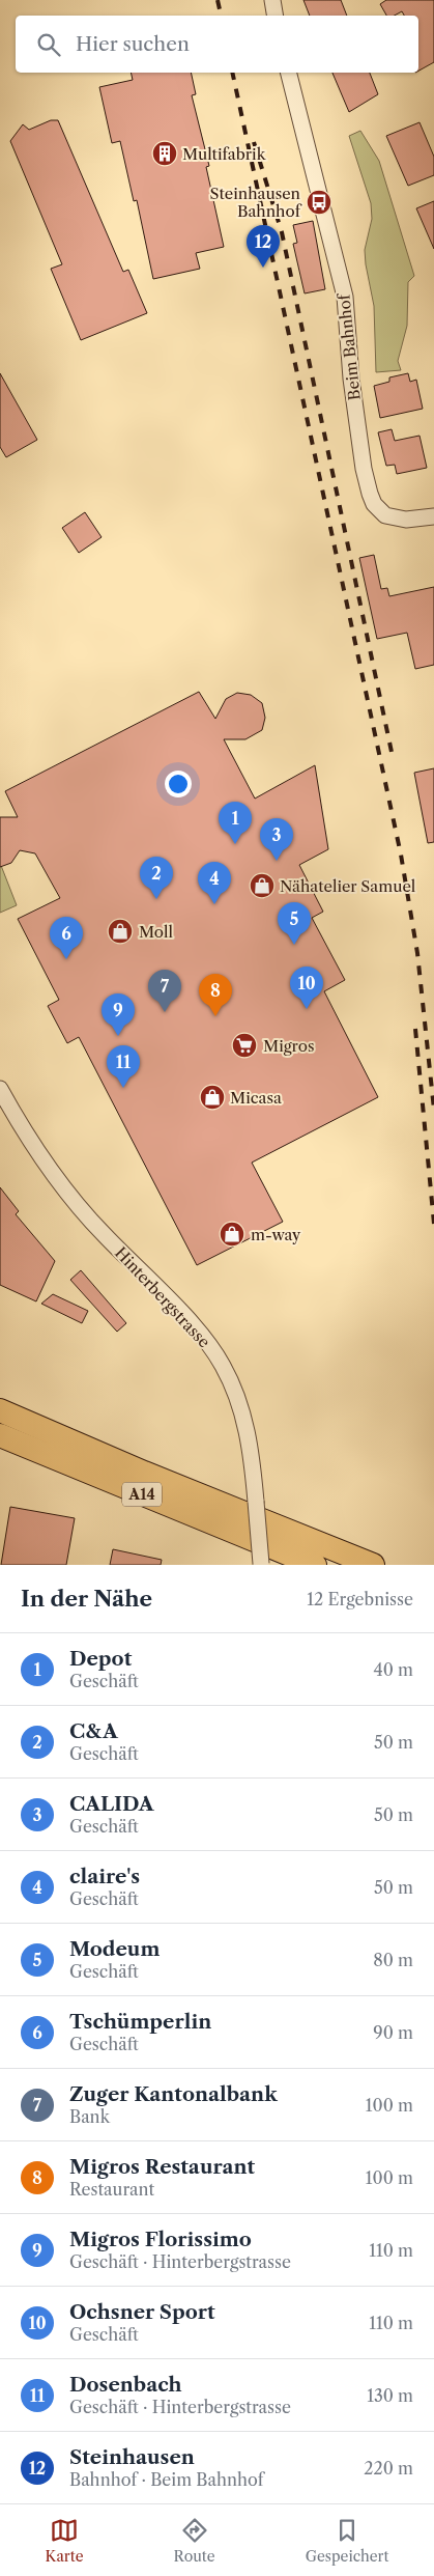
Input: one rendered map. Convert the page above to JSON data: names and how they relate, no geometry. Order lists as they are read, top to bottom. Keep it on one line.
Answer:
{"streets":{"highway":["A14"],"street":["Beim Bahnhof","Hinterbergstrasse"]},"places":{"building":["Multifabrik"],"bus stop":["Steinhausen Bahnhof"],"shop":["Nähatelier Samuel","Moll","Micasa","m-way"],"supermarket":["Migros"]},"page":{"search":"Hier suchen","pins":["12","1","3","2","4","5","6","10","7","8","9","11"],"heading":["In der Nähe","12 Ergebnisse"],"list":[{"mark":"1","name":"Depot","note":"Geschäft","value":"40 m"},{"mark":"2","name":"C&A","note":"Geschäft","value":"50 m"},{"mark":"3","name":"CALIDA","note":"Geschäft","value":"50 m"},{"mark":"4","name":"claire's","note":"Geschäft","value":"50 m"},{"mark":"5","name":"Modeum","note":"Geschäft","value":"80 m"},{"mark":"6","name":"Tschümperlin","note":"Geschäft","value":"90 m"},{"mark":"7","name":"Zuger Kantonalbank","note":"Bank","value":"100 m"},{"mark":"8","name":"Migros Restaurant","note":"Restaurant","value":"100 m"},{"mark":"9","name":"Migros Florissimo","note":"Geschäft · Hinterbergstrasse","value":"110 m"},{"mark":"10","name":"Ochsner Sport","note":"Geschäft","value":"110 m"},{"mark":"11","name":"Dosenbach","note":"Geschäft · Hinterbergstrasse","value":"130 m"},{"mark":"12","name":"Steinhausen","note":"Bahnhof · Beim Bahnhof","value":"220 m"}],"nav":["Karte","Route","Gespeichert"]}}
